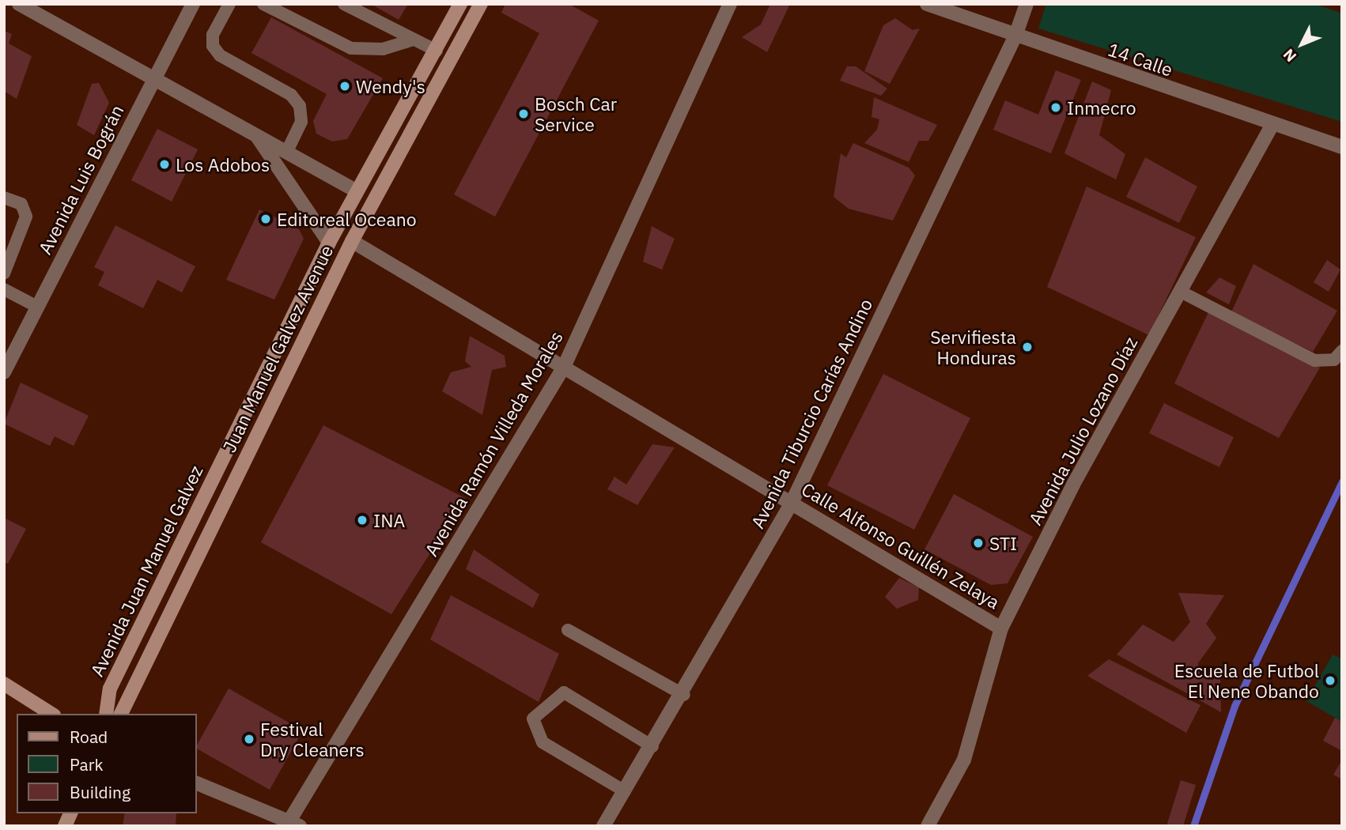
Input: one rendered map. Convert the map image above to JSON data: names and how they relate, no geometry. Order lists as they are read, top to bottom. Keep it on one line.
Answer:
{"streets":{"street":["14 Calle","Avenida Luis Bográn","Juan Manuel Galvez Avenue","Avenida Tiburcio Carías Andino","Avenida Julio Lozano Díaz","Avenida Ramón Villeda Morales","Calle Alfonso Guillén Zelaya","Avenida Juan Manuel Galvez"]},"crossings":[["14 Calle","Avenida Tiburcio Carías Andino"],["14 Calle","Avenida Julio Lozano Díaz"],["Juan Manuel Galvez Avenue","Calle Alfonso Guillén Zelaya"],["Avenida Tiburcio Carías Andino","Calle Alfonso Guillén Zelaya"],["Avenida Julio Lozano Díaz","Calle Alfonso Guillén Zelaya"],["Avenida Ramón Villeda Morales","Calle Alfonso Guillén Zelaya"]],"places":["Wendy's","Inmecro","Bosch Car Service","Los Adobos","Editoreal Oceano","Servifiesta Honduras","INA","STI","Escuela de Futbol El Nene Obando","Festival Dry Cleaners"],"legend":["Road","Park","Building"],"north":"bottom left"}
